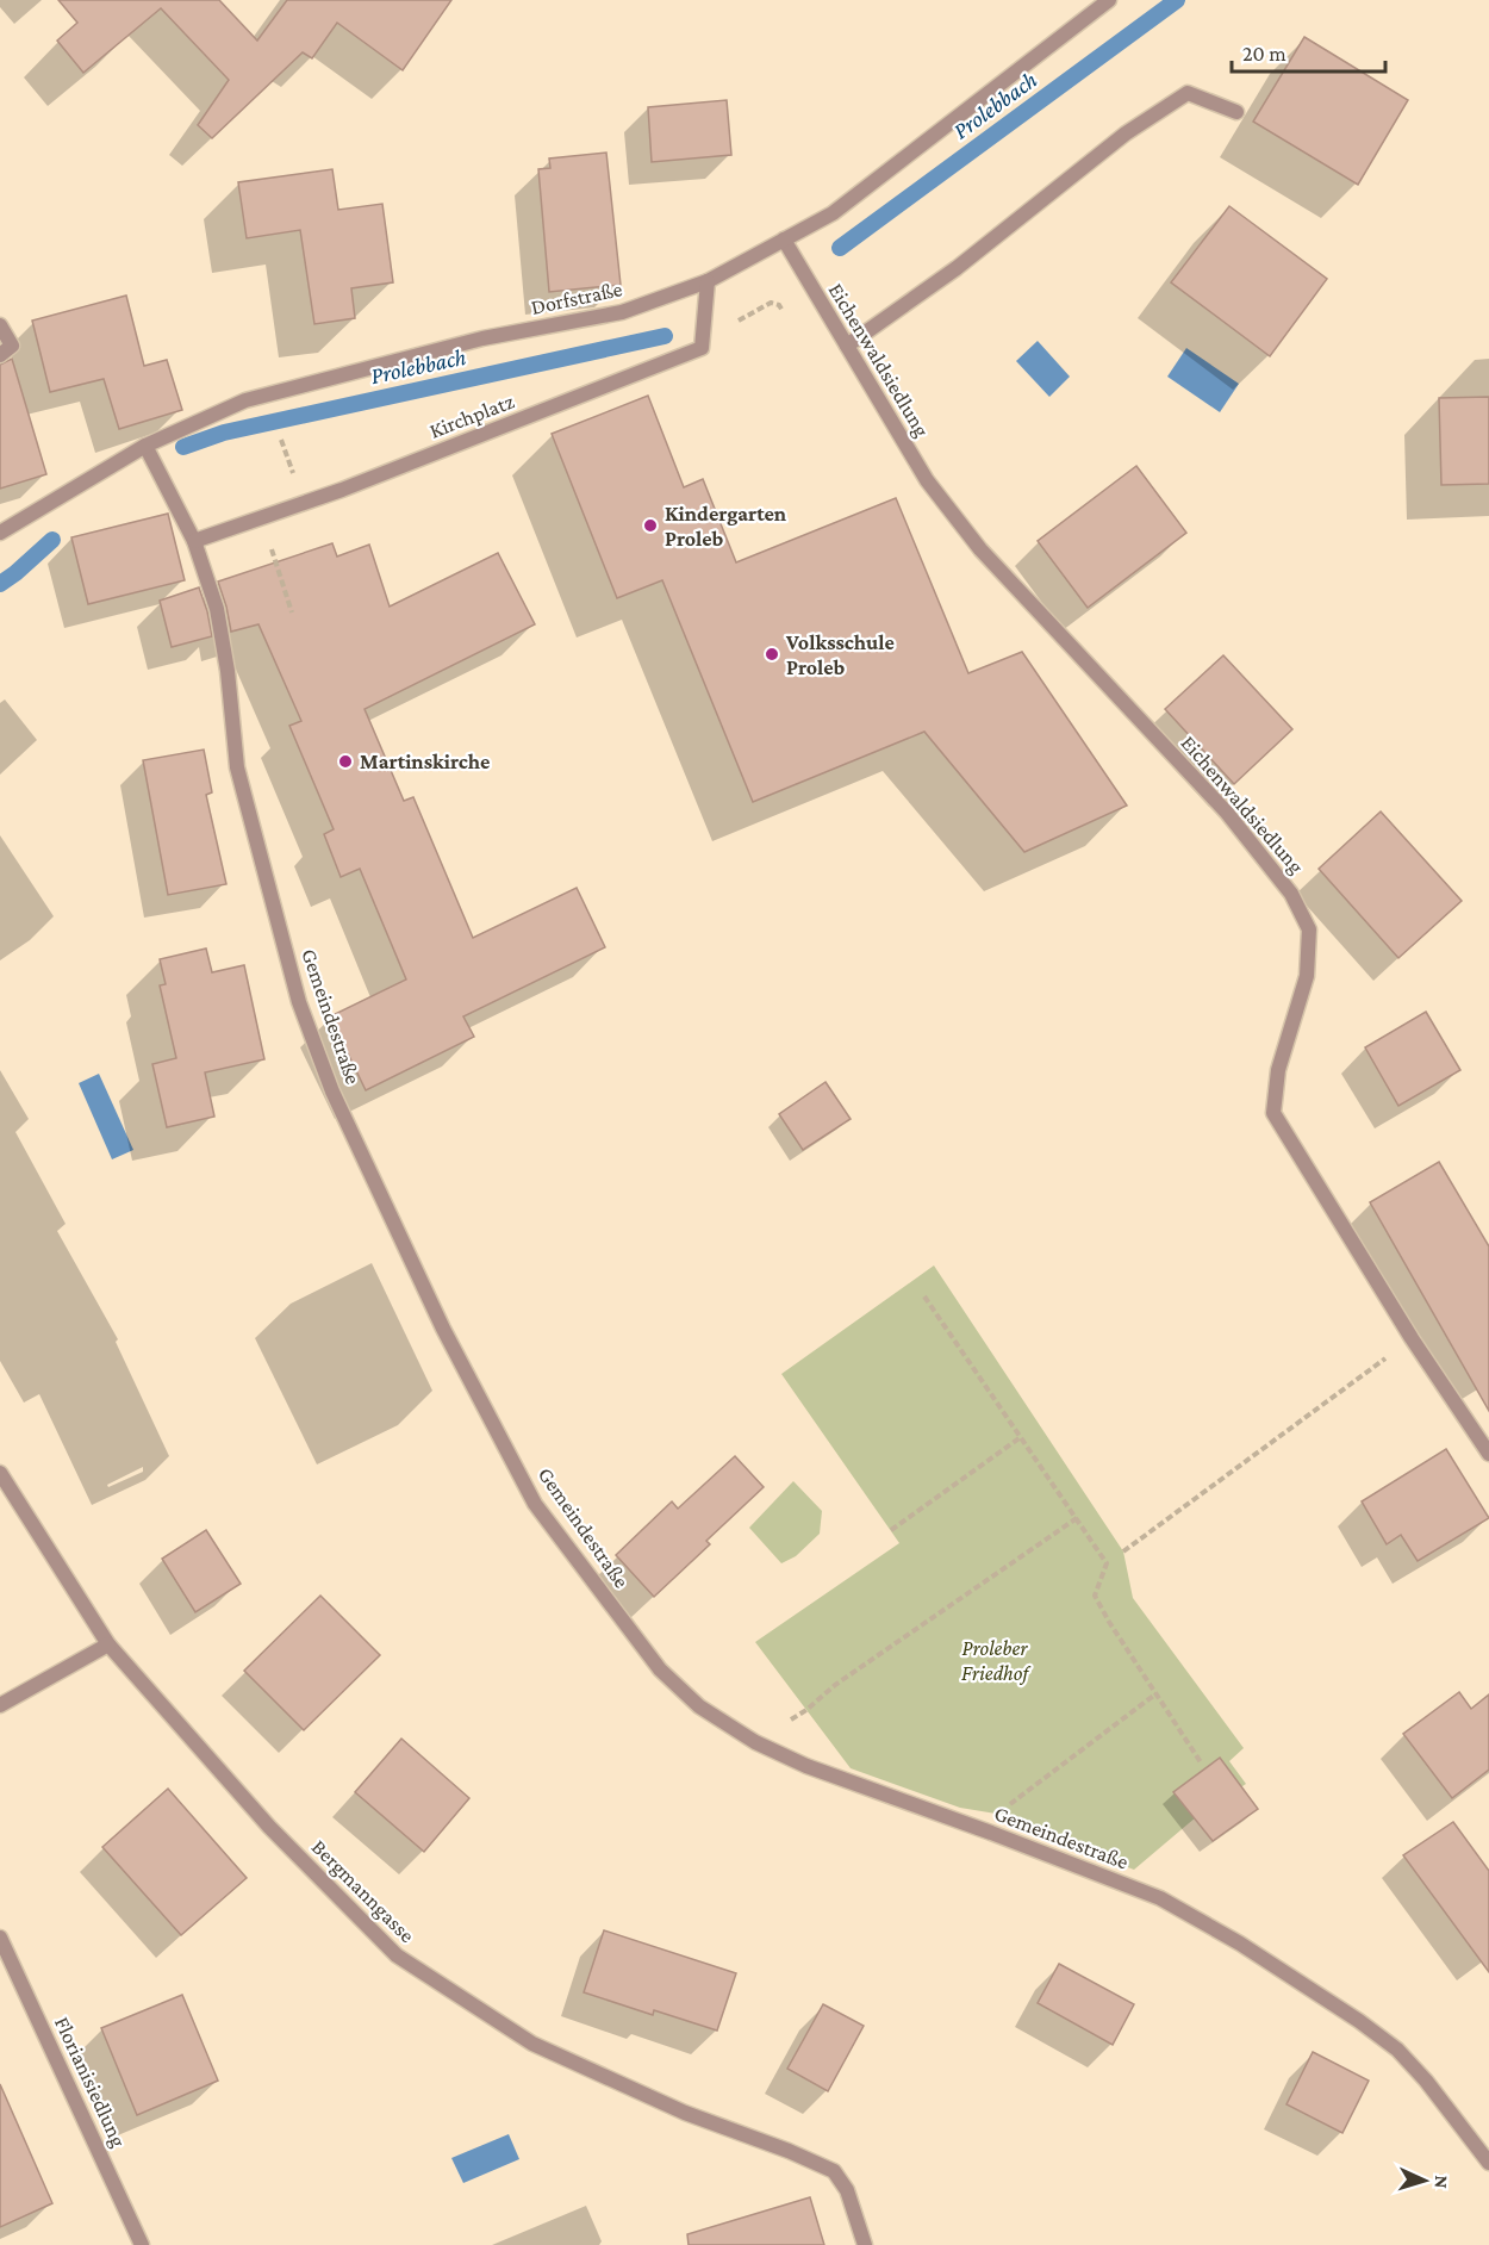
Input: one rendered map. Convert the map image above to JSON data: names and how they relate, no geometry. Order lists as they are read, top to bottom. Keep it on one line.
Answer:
{"streets":{"street":["Dorfstraße","Eichenwaldsiedlung","Kirchplatz","Gemeindestraße","Bergmanngasse","Florianisiedlung"]},"crossings":[["Dorfstraße","Eichenwaldsiedlung"],["Dorfstraße","Kirchplatz"],["Dorfstraße","Gemeindestraße"],["Kirchplatz","Gemeindestraße"]],"water":["Prolebbach"],"parks":["Proleber Friedhof"],"places":["Kindergarten Proleb","Volksschule Proleb","Martinskirche"],"scale_bar":"20 m","north":"right"}
